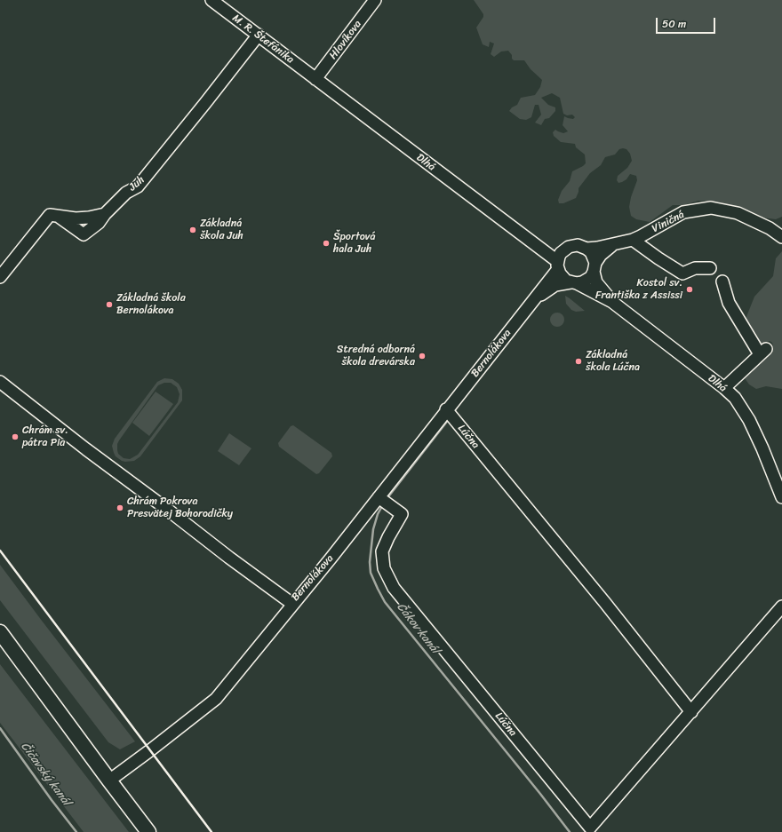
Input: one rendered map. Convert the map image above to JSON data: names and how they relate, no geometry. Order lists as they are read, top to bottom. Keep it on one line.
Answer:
{"streets":{"street":["M. R. Štefánika","Hlovíkova","Dlhá","Juh","Viničná","Bernolákova","Lúčna"]},"crossings":[["M. R. Štefánika","Hlovíkova"],["M. R. Štefánika","Dlhá"],["M. R. Štefánika","Juh"],["Hlovíkova","Dlhá"],["Dlhá","Viničná"],["Dlhá","Bernolákova"],["Viničná","Bernolákova"],["Bernolákova","Lúčna"]],"water":["Čákov kanál","Čičavský kanál"],"places":["Základná škola Juh","Športová hala Juh","Kostol sv. Františka z Assissi","Základná škola Bernolákova","Stredná odborná škola drevárska","Základná škola Lúčna","Chrám sv. pátra Pia","Chrám Pokrova Presvätej Bohorodičky"],"scale_bar":"50 m"}
